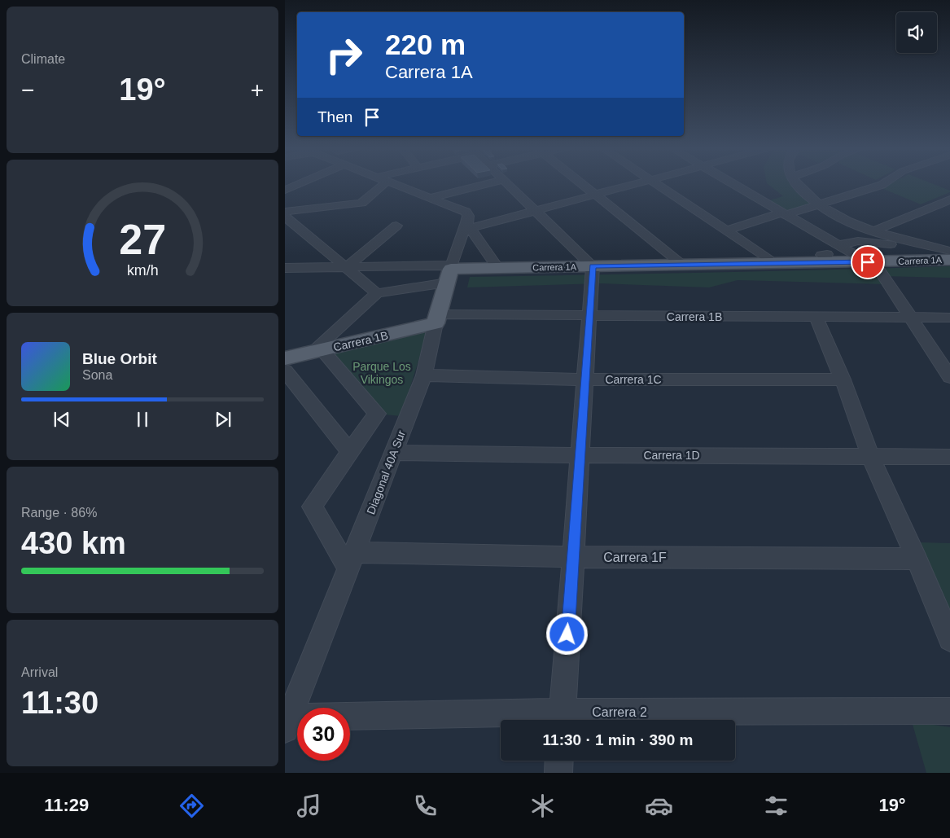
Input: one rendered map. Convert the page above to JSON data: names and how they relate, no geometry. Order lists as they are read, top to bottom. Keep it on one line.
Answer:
{"streets":{"main road":["Carrera 1A","Carrera 1B","Diagonal 40A Sur"],"street":["Carrera 1C","Carrera 1D","Carrera 1F","Carrera 2"]},"crossings":[["Carrera 1A","Diagonal 40A Sur"],["Carrera 1B","Diagonal 40A Sur"],["Carrera 1C","Diagonal 40A Sur"],["Carrera 1D","Diagonal 40A Sur"],["Diagonal 40A Sur","Carrera 1F"],["Diagonal 40A Sur","Carrera 2"]],"parks":["Parque Los Vikingos"],"page":{"tile":["Climate",["Range · 86%","430 km"],["Arrival","11:30"]],"turn":["220 m","Carrera 1A"],"heat":["−","19°","+"],"then":"Then","song":["Blue Orbit","Sona"],"limit":"30","trip":"11:30 · 1 min · 390 m","tabs":["11:29","19°"],"gauge":["27","km/h"]}}
